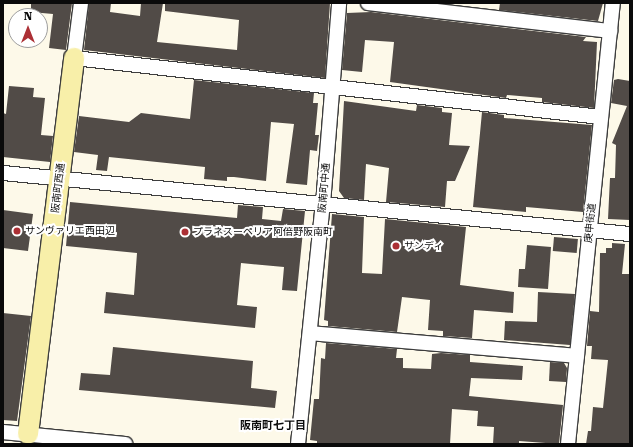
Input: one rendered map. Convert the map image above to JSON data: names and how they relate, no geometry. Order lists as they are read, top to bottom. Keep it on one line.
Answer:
{"streets":{"street":["阪南町西通","阪南町中通","庚申街道"]},"districts":["阪南町七丁目"],"places":["サンヴァリエ西田辺","プラネスーペリア阿倍野阪南町","サンディ"],"north":"top"}
